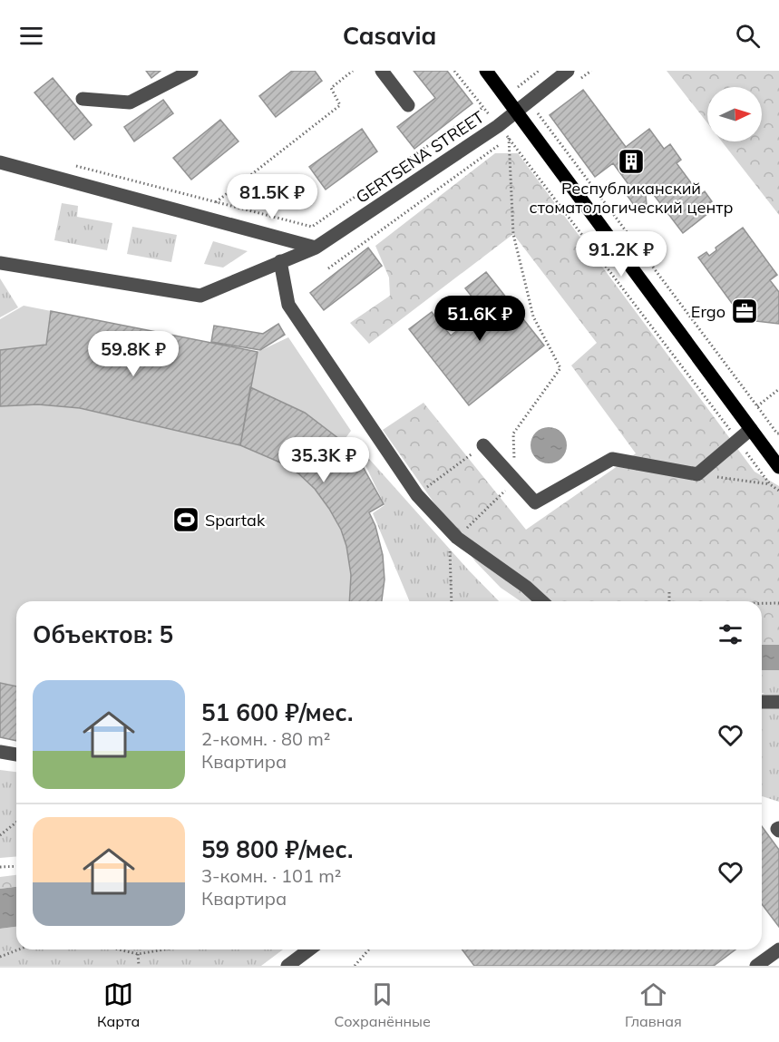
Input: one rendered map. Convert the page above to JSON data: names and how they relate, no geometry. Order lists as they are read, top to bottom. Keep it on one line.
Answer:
{"streets":{"street":["GERTSENA STREET"]},"places":{"building":["Республиканский стоматологический центр"],"office":["Ergo"],"sports":["Spartak"]},"north":"right","page":{"header":"Casavia","price":["81.5K ₽","91.2K ₽","51.6K ₽","59.8K ₽","35.3K ₽"],"heading":"Объектов: 5","list":[{"name":"51 600 ₽/мес.","note":"2-комн. · 80 m² · Квартира"},{"name":"59 800 ₽/мес.","note":"3-комн. · 101 m² · Квартира"}],"tabs":["Карта","Сохранённые","Главная"]}}
